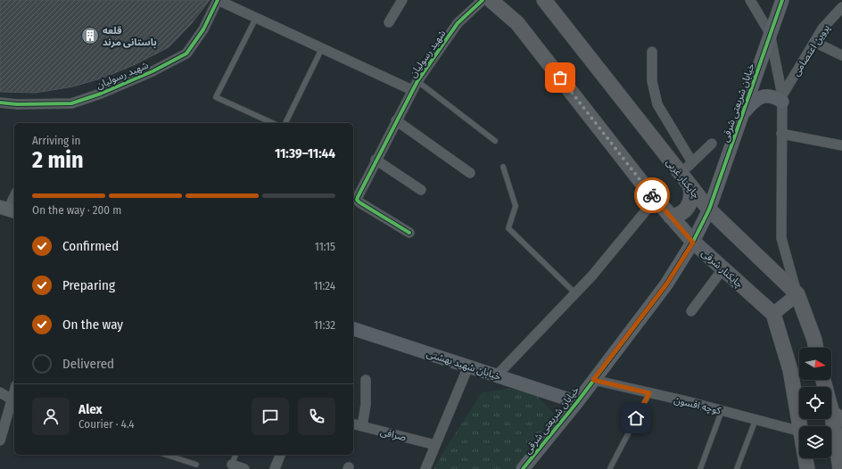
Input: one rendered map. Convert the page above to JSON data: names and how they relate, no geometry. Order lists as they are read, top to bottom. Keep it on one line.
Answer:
{"streets":{"main road":["چایکنار غربی","چایکنار شرقی"],"street":["پروین اعتصامی","شهید رسولیان","خیابان شریعتی شرقی","خیابان شهید بهشتی","كوچه افسون","صرافی"]},"crossings":[["خیابان شریعتی شرقی","چایکنار غربی"],["خیابان شریعتی شرقی","چایکنار شرقی"],["خیابان شریعتی شرقی","خیابان شهید بهشتی"],["خیابان شریعتی شرقی","كوچه افسون"]],"places":{"building":["قلعه باستانی مرند"]},"north":"right","page":{"heading":["2 min","Arriving in","11:39–11:44"],"panel":["Alex","Courier · 4.4"],"bar":"On the way · 200 m","list":[["Confirmed","11:15"],["Preparing","11:24"],["On the way","11:32"],"Delivered"]}}
